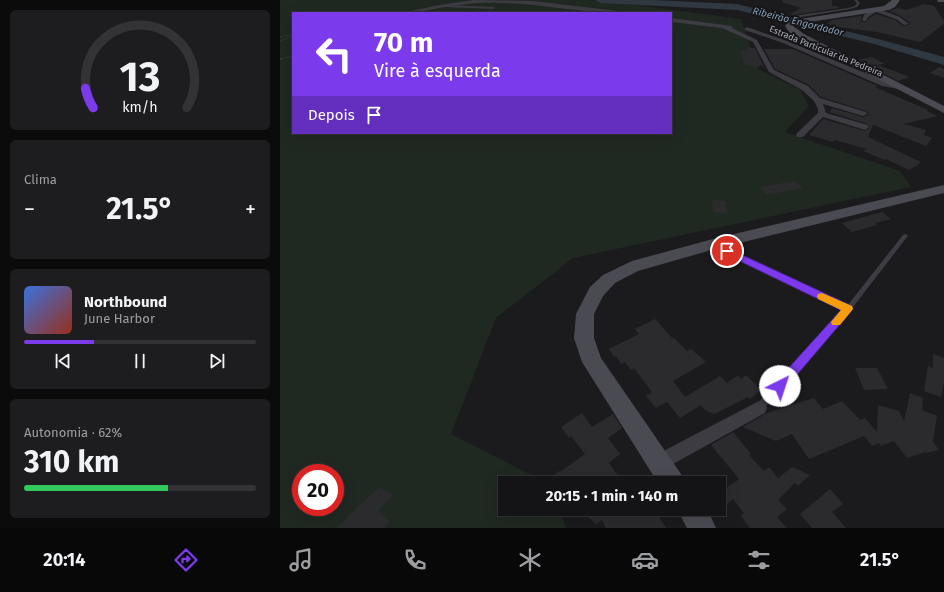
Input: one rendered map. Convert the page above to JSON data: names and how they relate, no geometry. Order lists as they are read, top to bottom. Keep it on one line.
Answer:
{"streets":{"street":["Estrada Particular da Pedreira"]},"water":["Ribeirão Engordador"],"page":{"turn":["70 m","Vire à esquerda"],"then":"Depois","tile":["Clima",["Autonomia · 62%","310 km"]],"heat":["−","21.5°","+"],"song":["Northbound","June Harbor"],"limit":"20","trip":"20:15 · 1 min · 140 m","tabs":["20:14","21.5°"],"gauge":["13","km/h"]}}
